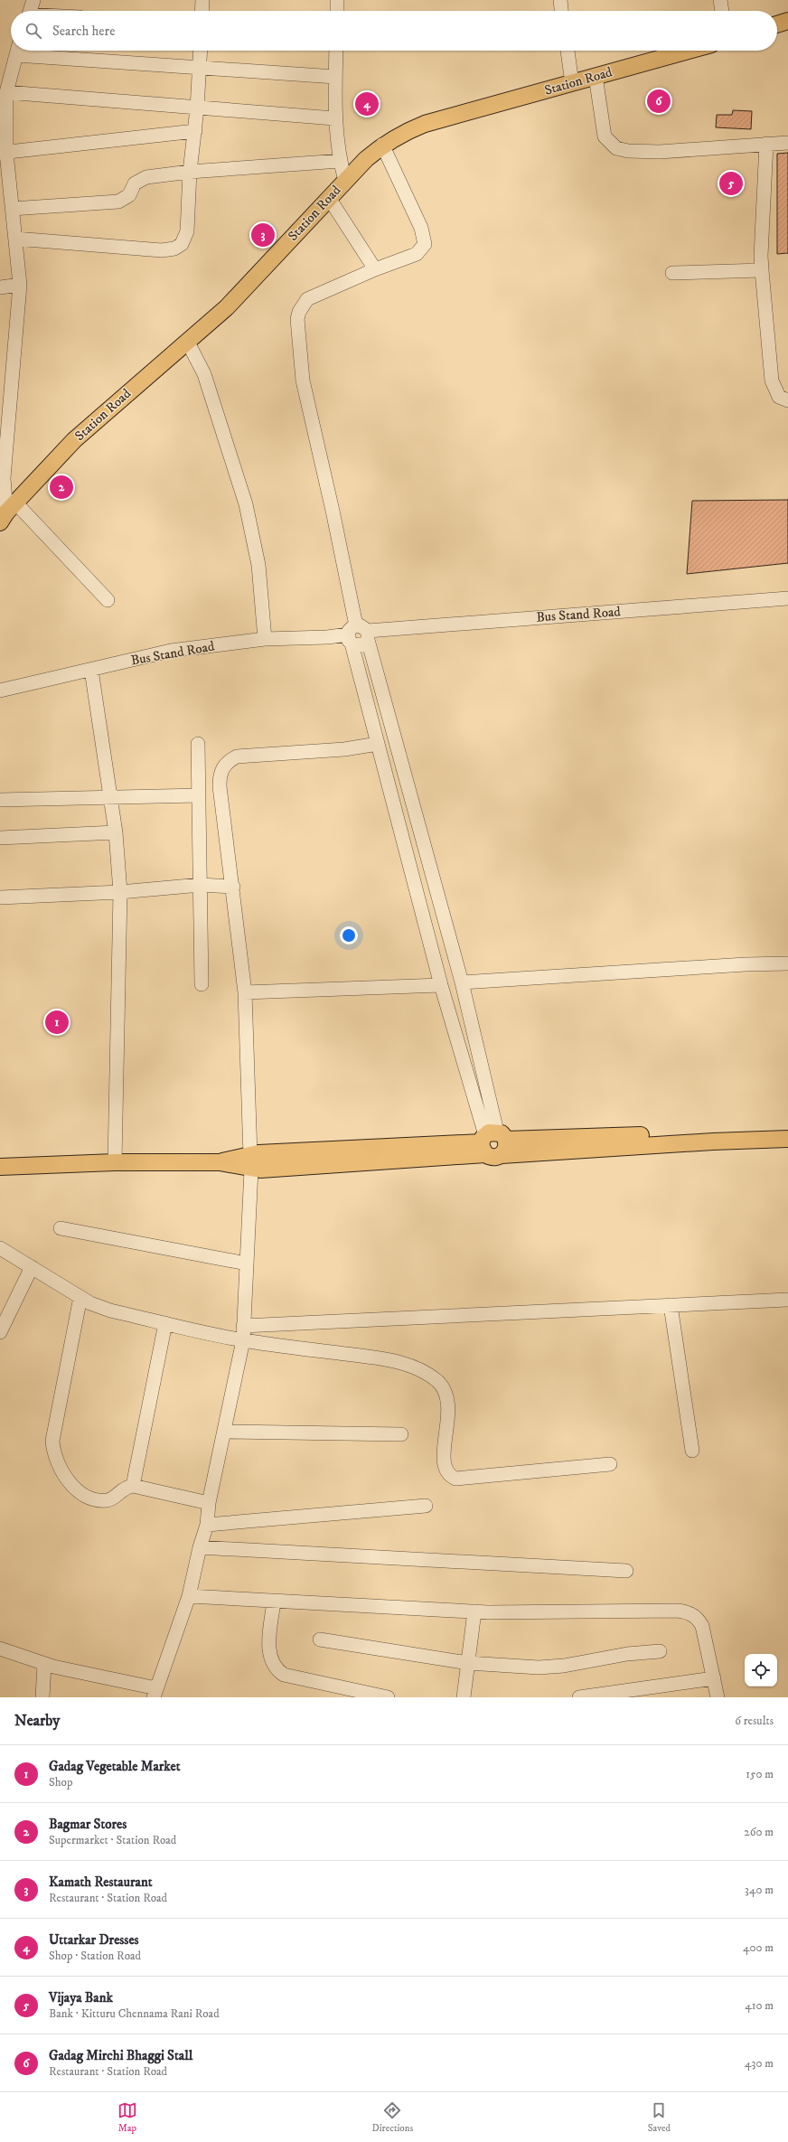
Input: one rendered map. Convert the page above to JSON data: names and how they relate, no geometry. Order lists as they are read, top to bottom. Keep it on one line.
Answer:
{"streets":{"main road":["Station Road"],"street":["Bus Stand Road"]},"page":{"search":"Search here","pins":["6","4","5","3","2","1"],"heading":["Nearby","6 results"],"list":[{"mark":"1","name":"Gadag Vegetable Market","note":"Shop","value":"150 m"},{"mark":"2","name":"Bagmar Stores","note":"Supermarket · Station Road","value":"260 m"},{"mark":"3","name":"Kamath Restaurant","note":"Restaurant · Station Road","value":"340 m"},{"mark":"4","name":"Uttarkar Dresses","note":"Shop · Station Road","value":"400 m"},{"mark":"5","name":"Vijaya Bank","note":"Bank · Kitturu Chennama Rani Road","value":"410 m"},{"mark":"6","name":"Gadag Mirchi Bhaggi Stall","note":"Restaurant · Station Road","value":"430 m"}],"nav":["Map","Directions","Saved"]}}
